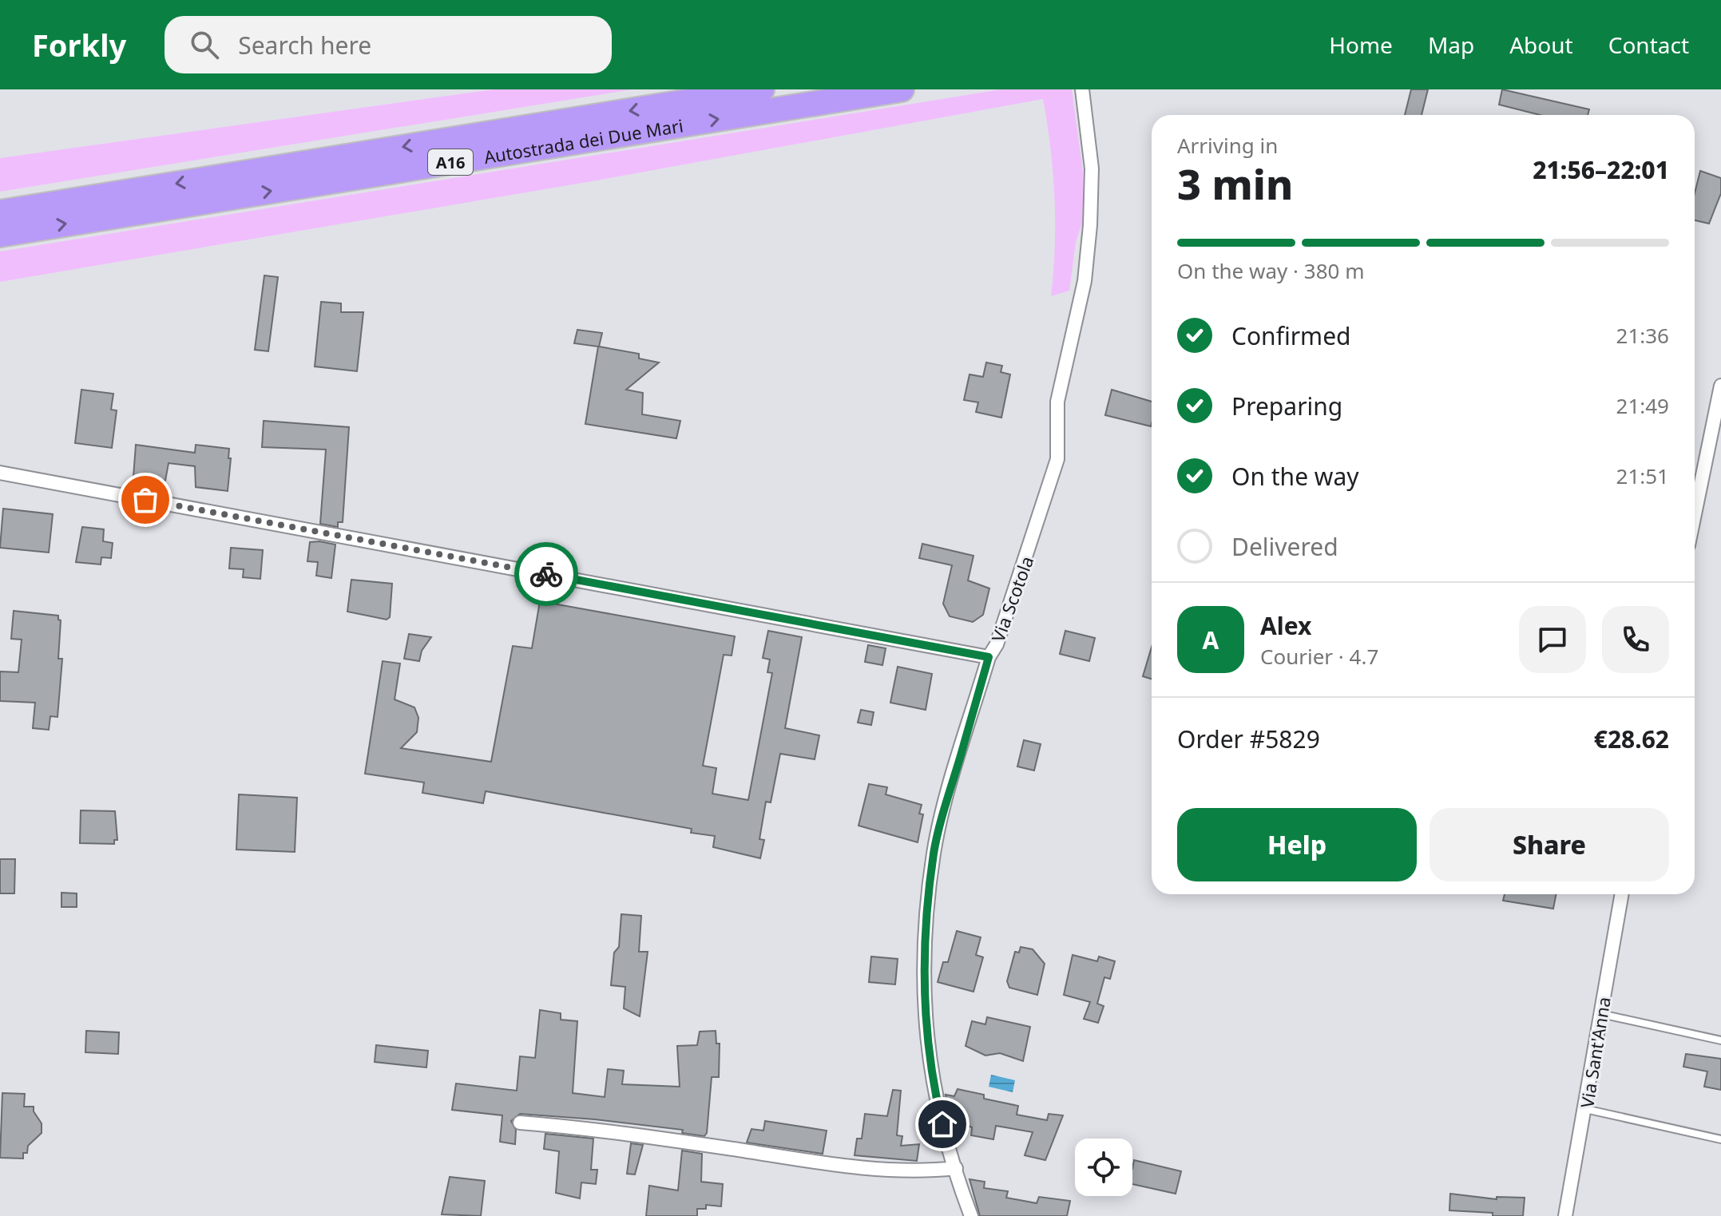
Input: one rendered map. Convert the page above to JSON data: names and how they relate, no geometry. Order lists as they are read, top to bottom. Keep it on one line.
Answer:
{"streets":{"highway":["Autostrada dei Due Mari","A16"],"street":["Via Scotola","Via Sant'Anna"]},"page":{"header":"Forkly","search":"Search here","nav":["Home","Map","About","Contact"],"heading":["3 min","Arriving in","21:56–22:01"],"panel":["Alex","Courier · 4.7","Order #5829","€28.62"],"bar":"On the way · 380 m","list":[["Confirmed","21:36"],["Preparing","21:49"],["On the way","21:51"],"Delivered"],"round":"A","buttons":["Help","Share"]}}
